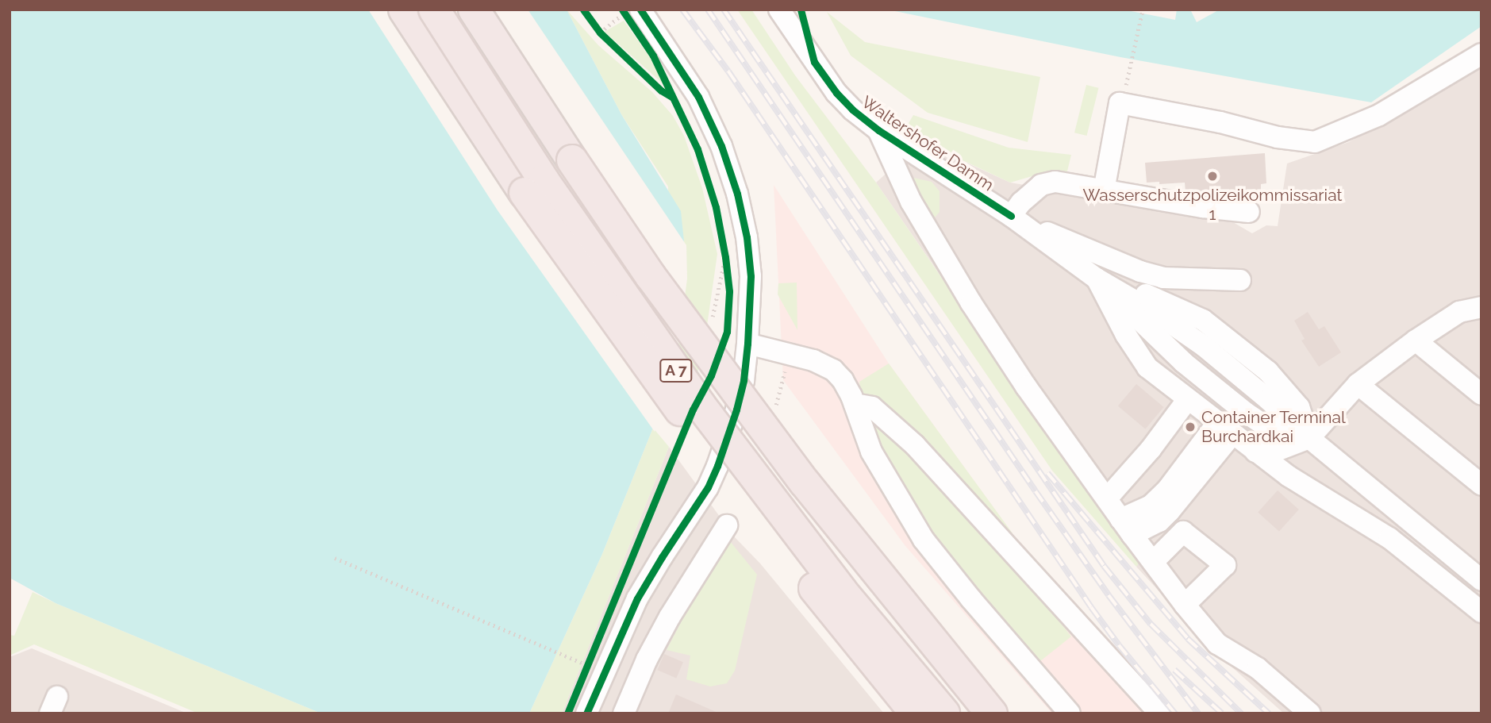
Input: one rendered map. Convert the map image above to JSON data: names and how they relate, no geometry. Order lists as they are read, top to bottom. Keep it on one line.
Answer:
{"streets":{"highway":["A 7"],"street":["Waltershofer Damm"]},"places":["Wasserschutzpolizeikommissariat 1","Container Terminal Burchardkai"]}
